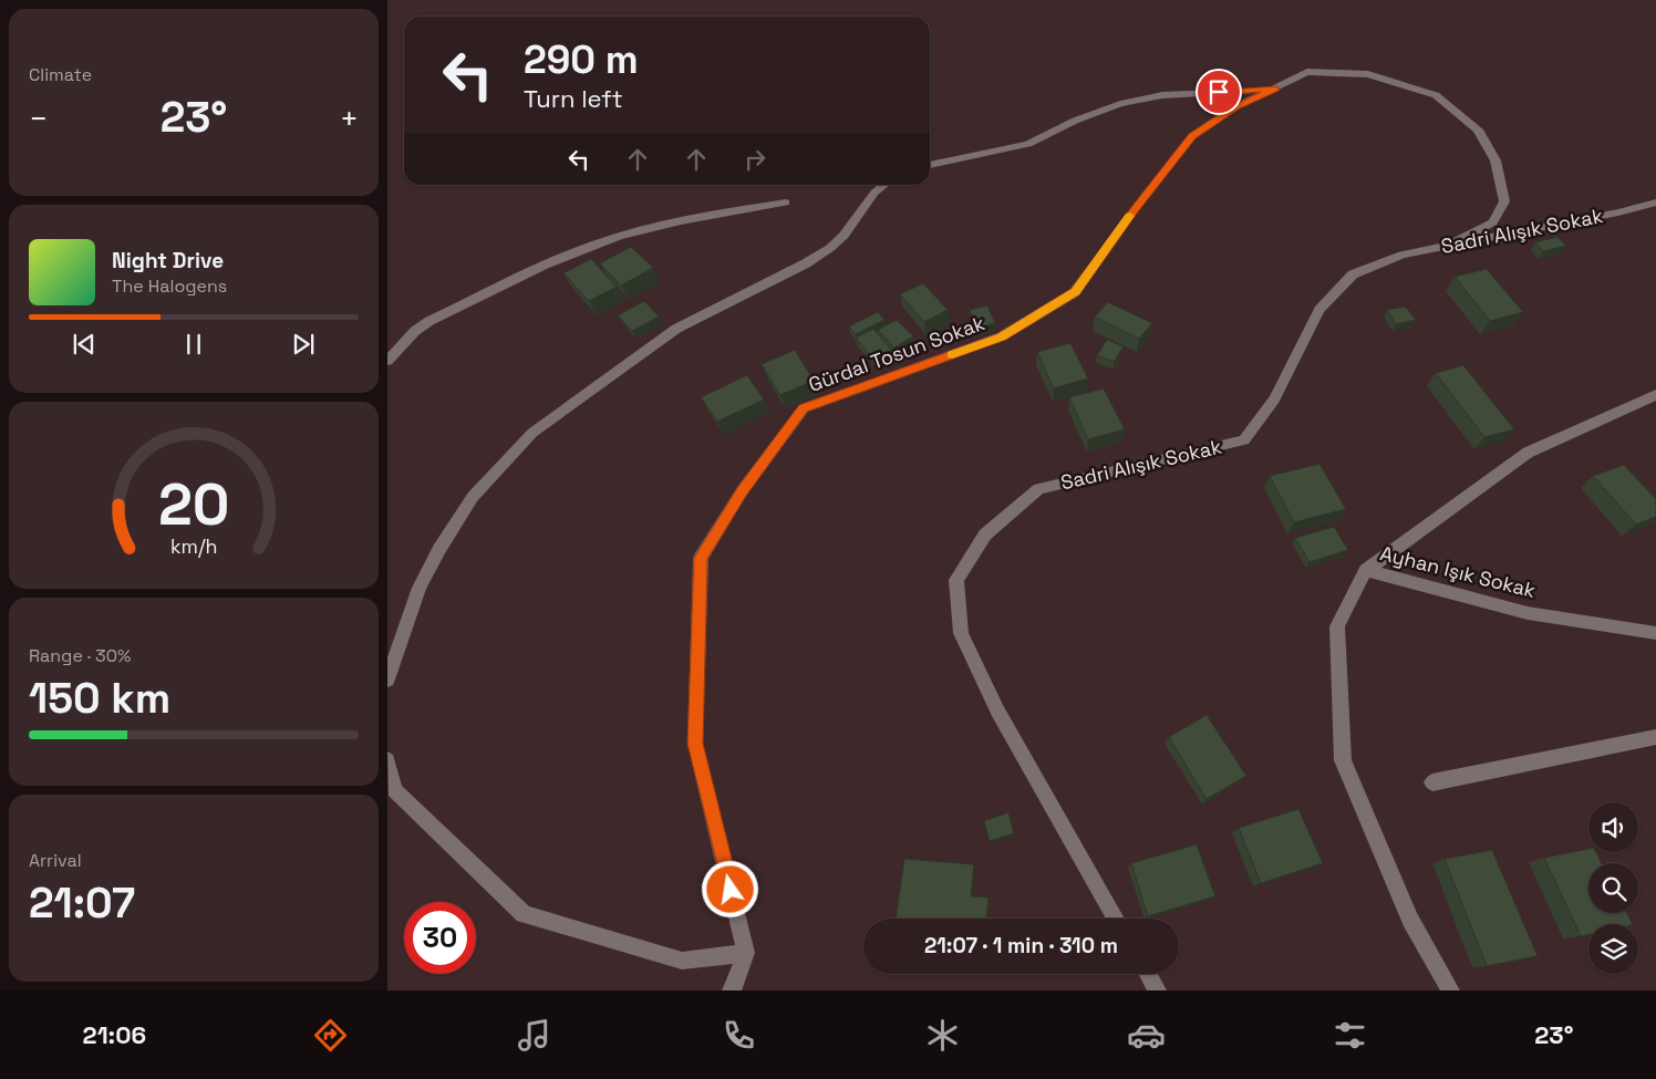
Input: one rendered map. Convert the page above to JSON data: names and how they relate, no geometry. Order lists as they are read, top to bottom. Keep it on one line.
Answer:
{"streets":{"street":["Sadri Alışık Sokak","Gürdal Tosun Sokak","Ayhan Işık Sokak"]},"crossings":[["Sadri Alışık Sokak","Gürdal Tosun Sokak"]],"page":{"tile":["Climate",["Range · 30%","150 km"],["Arrival","21:07"]],"turn":["290 m","Turn left"],"heat":["−","23°","+"],"song":["Night Drive","The Halogens"],"limit":"30","trip":"21:07 · 1 min · 310 m","tabs":["21:06","23°"],"gauge":["20","km/h"]}}
